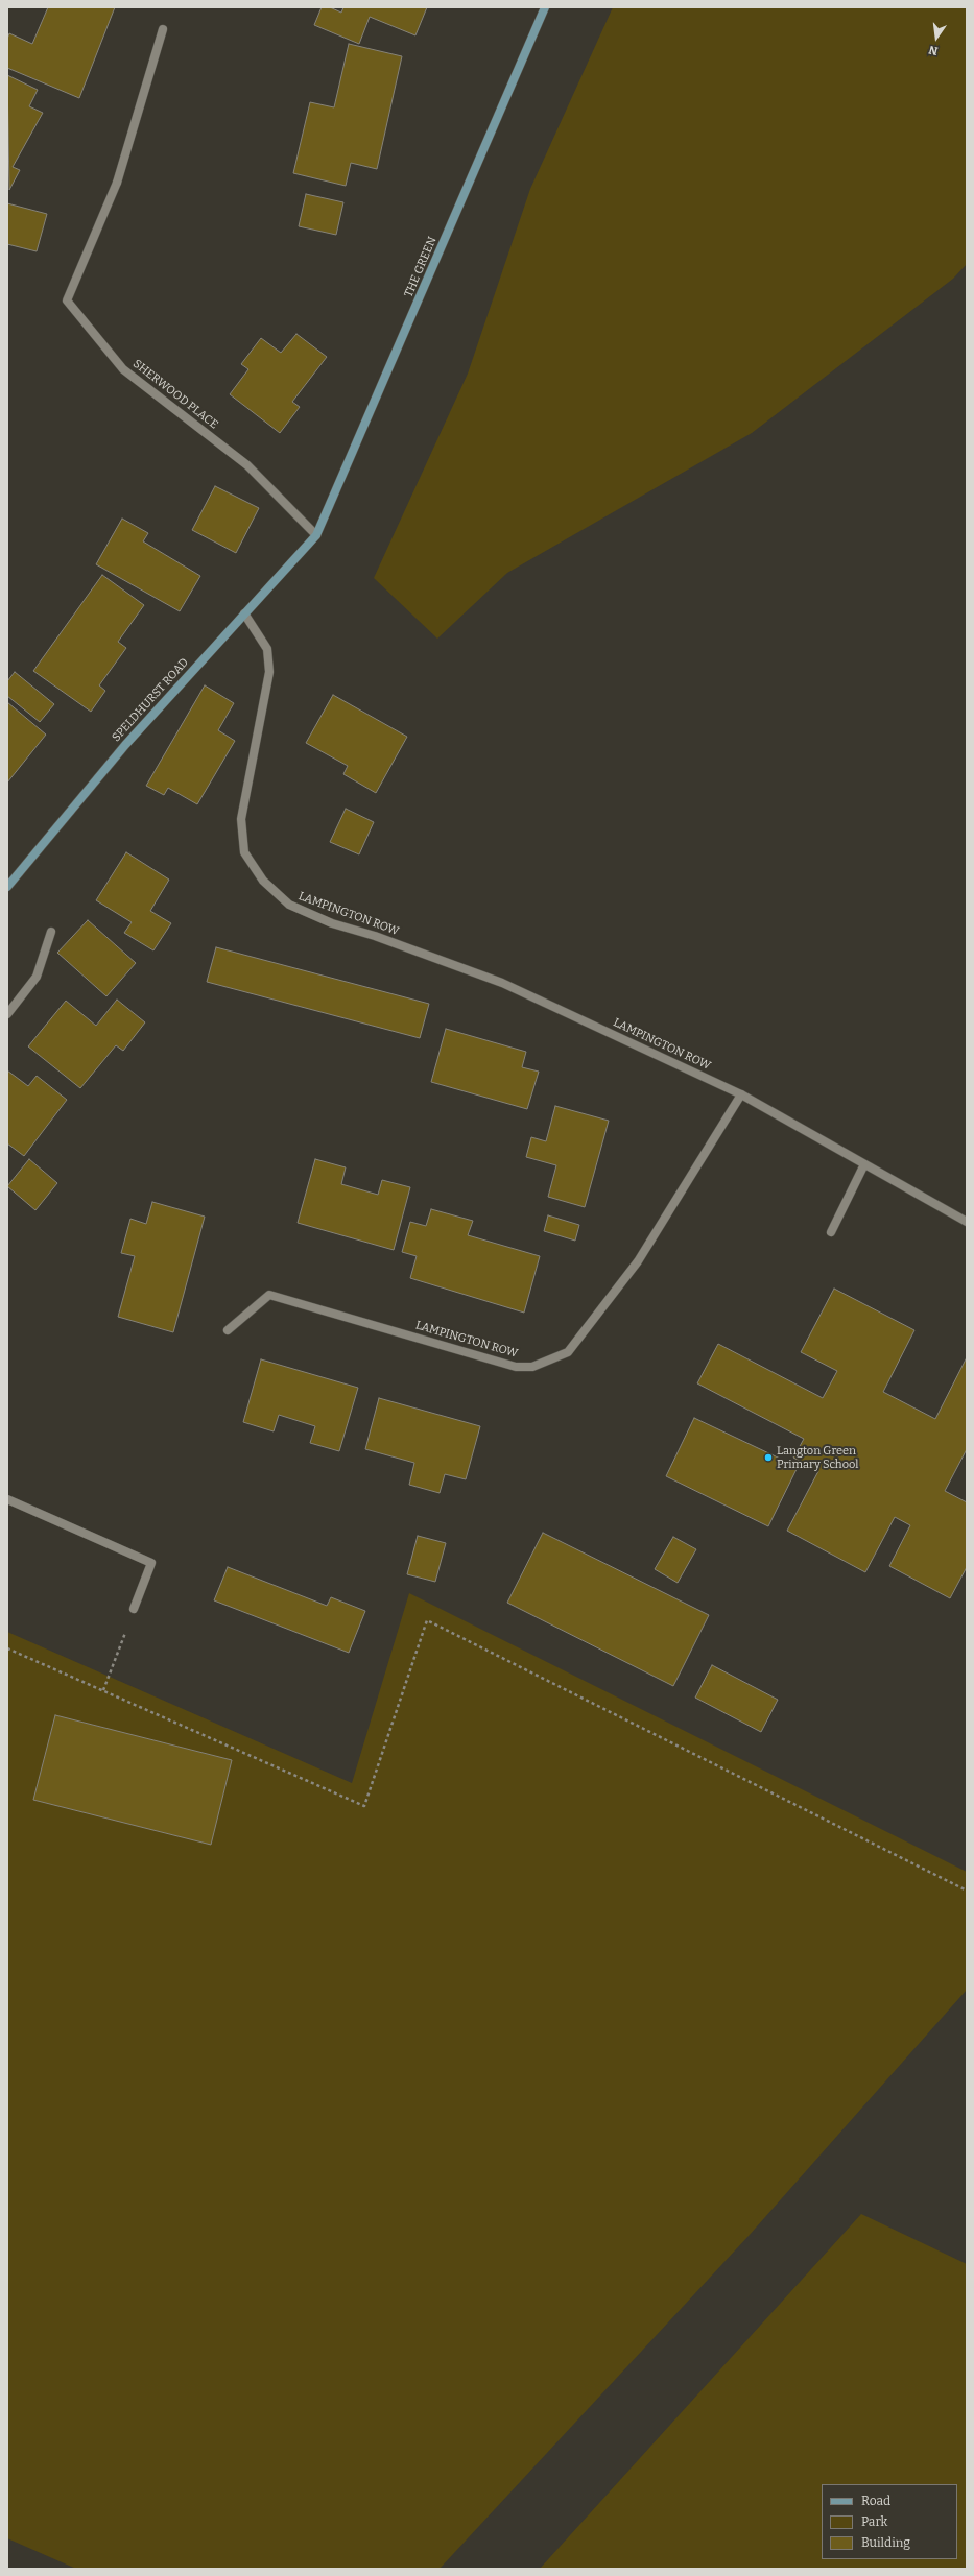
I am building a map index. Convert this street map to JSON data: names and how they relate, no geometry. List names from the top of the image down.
{
  "streets": {
    "street": [
      "THE GREEN",
      "SHERWOOD PLACE",
      "SPELDHURST ROAD",
      "LAMPINGTON ROW"
    ]
  },
  "crossings": [
    ["THE GREEN", "SHERWOOD PLACE"],
    ["THE GREEN", "SPELDHURST ROAD"],
    ["SHERWOOD PLACE", "SPELDHURST ROAD"],
    ["SPELDHURST ROAD", "LAMPINGTON ROW"]
  ],
  "places": ["Langton Green Primary School"],
  "legend": ["Road", "Park", "Building"],
  "north": "bottom"
}
